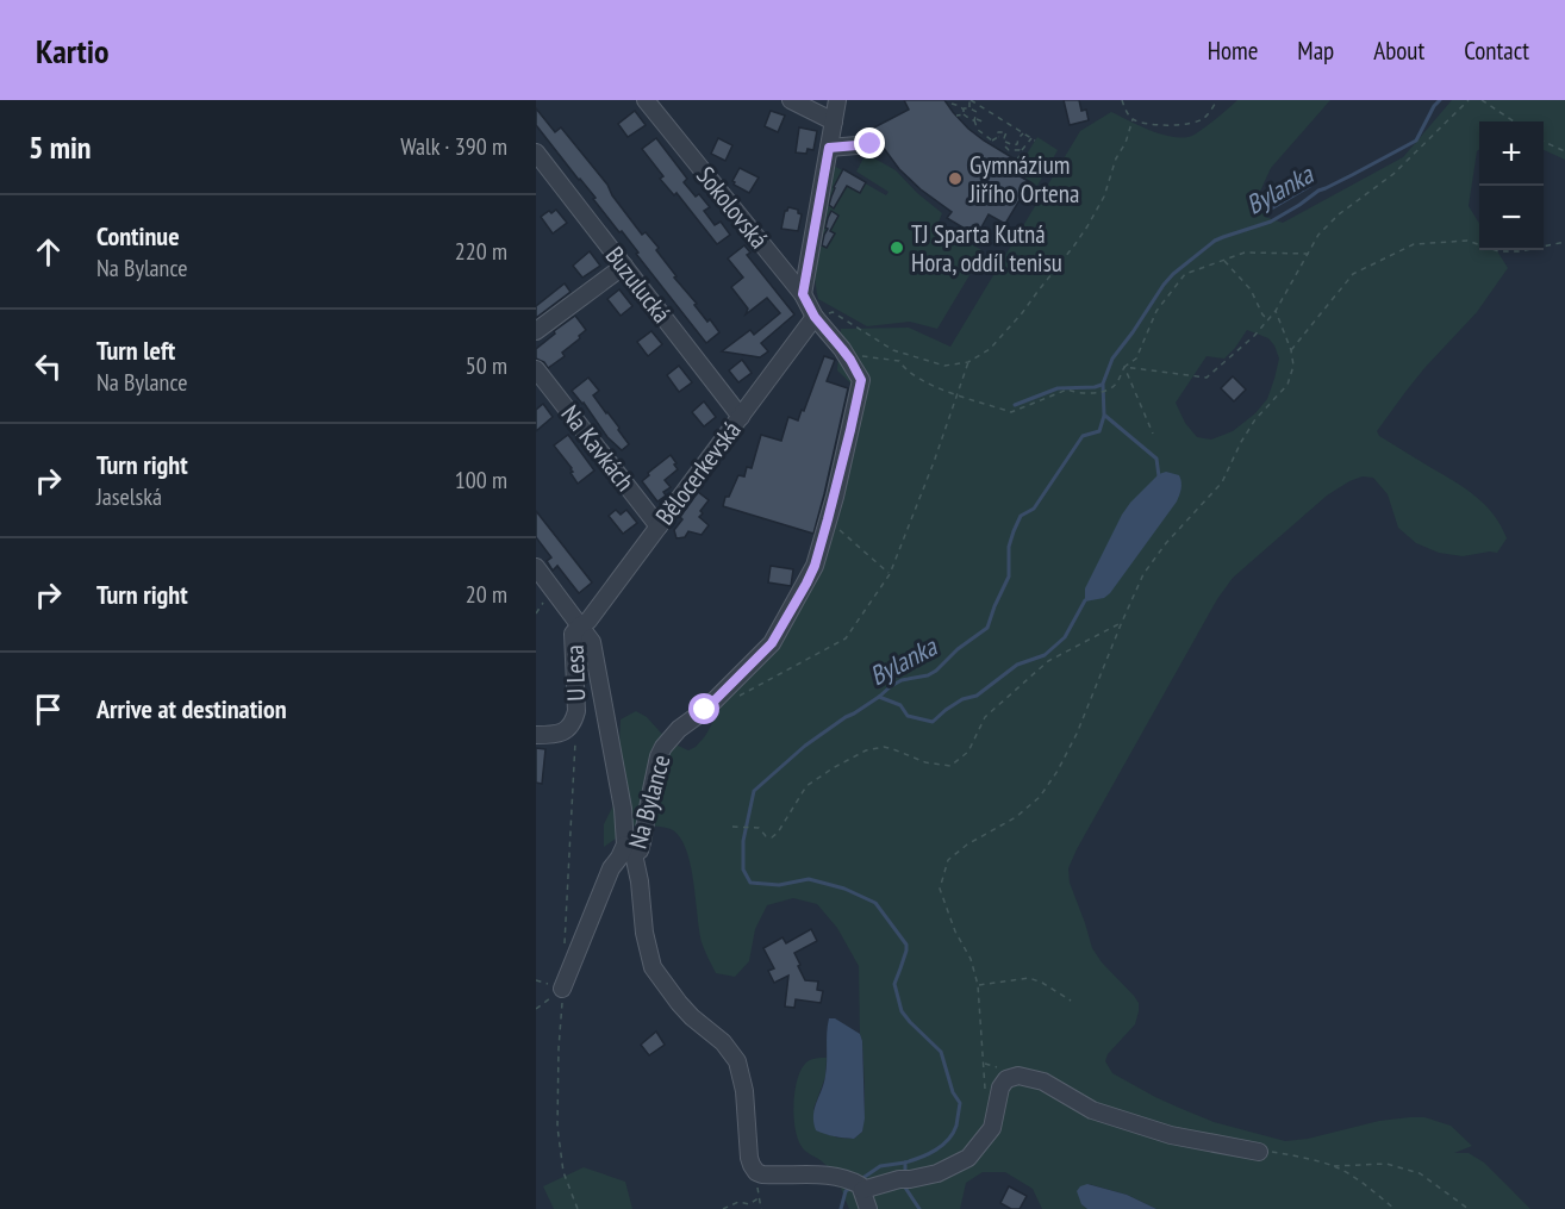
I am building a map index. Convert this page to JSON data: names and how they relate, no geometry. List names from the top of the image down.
{
  "streets": {
    "street": [
      "Sokolovská",
      "Buzulucká",
      "Na Kavkách",
      "Bělocerkevská",
      "U Lesa",
      "Na Bylance"
    ]
  },
  "crossings": [
    ["Sokolovská", "Bělocerkevská"],
    ["Sokolovská", "Na Bylance"],
    ["Buzulucká", "Bělocerkevská"],
    ["Na Kavkách", "Bělocerkevská"],
    ["Bělocerkevská", "U Lesa"],
    ["Bělocerkevská", "Na Bylance"]
  ],
  "water": ["Bylanka"],
  "places": ["Gymnázium Jiřího Ortena", "TJ Sparta Kutná Hora, oddíl tenisu"],
  "page": {
    "header": "Kartio",
    "nav": [
      "Home",
      "Map",
      "About",
      "Contact"
    ],
    "heading": ["5 min", "Walk · 390 m"],
    "map_buttons": ["+", "−"],
    "list": [
      ["Continue", "Na Bylance", "220 m"],
      ["Turn left", "Na Bylance", "50 m"],
      ["Turn right", "Jaselská", "100 m"],
      ["Turn right", "20 m"],
      "Arrive at destination"
    ]
  }
}
